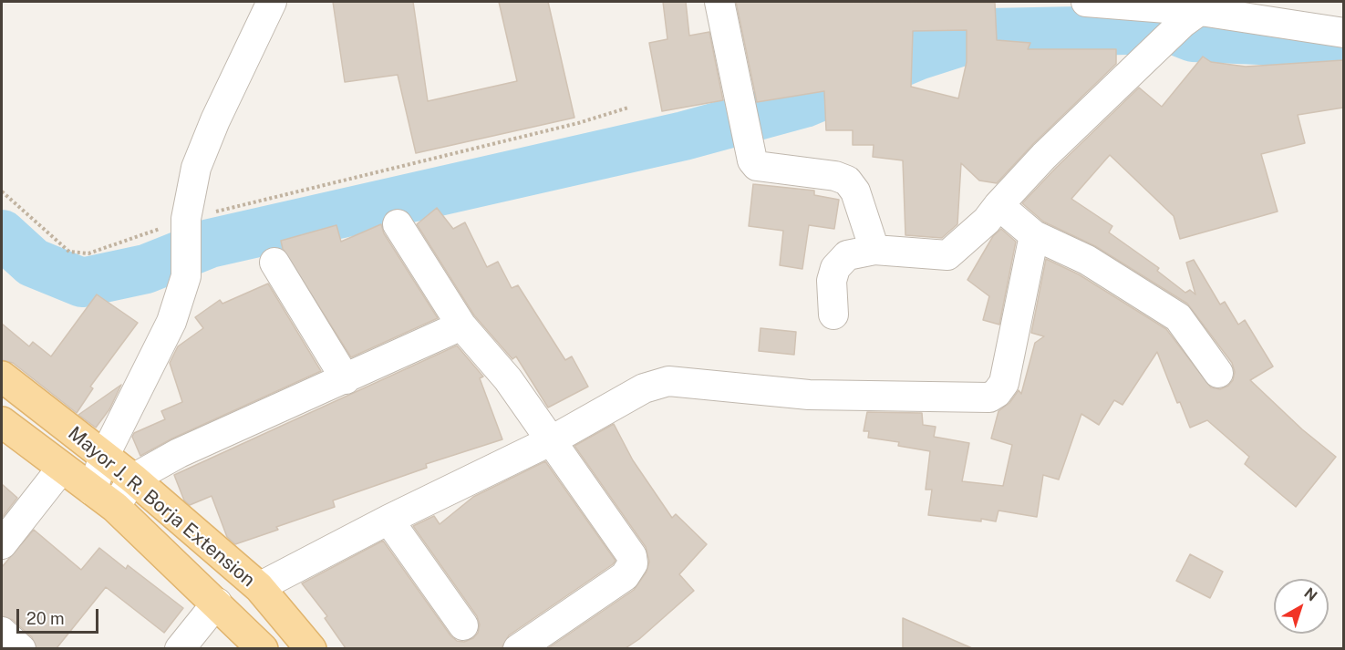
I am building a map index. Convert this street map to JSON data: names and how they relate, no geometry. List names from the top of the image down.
{
  "streets": {
    "main road": ["Mayor J. R. Borja Extension"]
  },
  "scale_bar": "20 m",
  "north": "top right"
}
